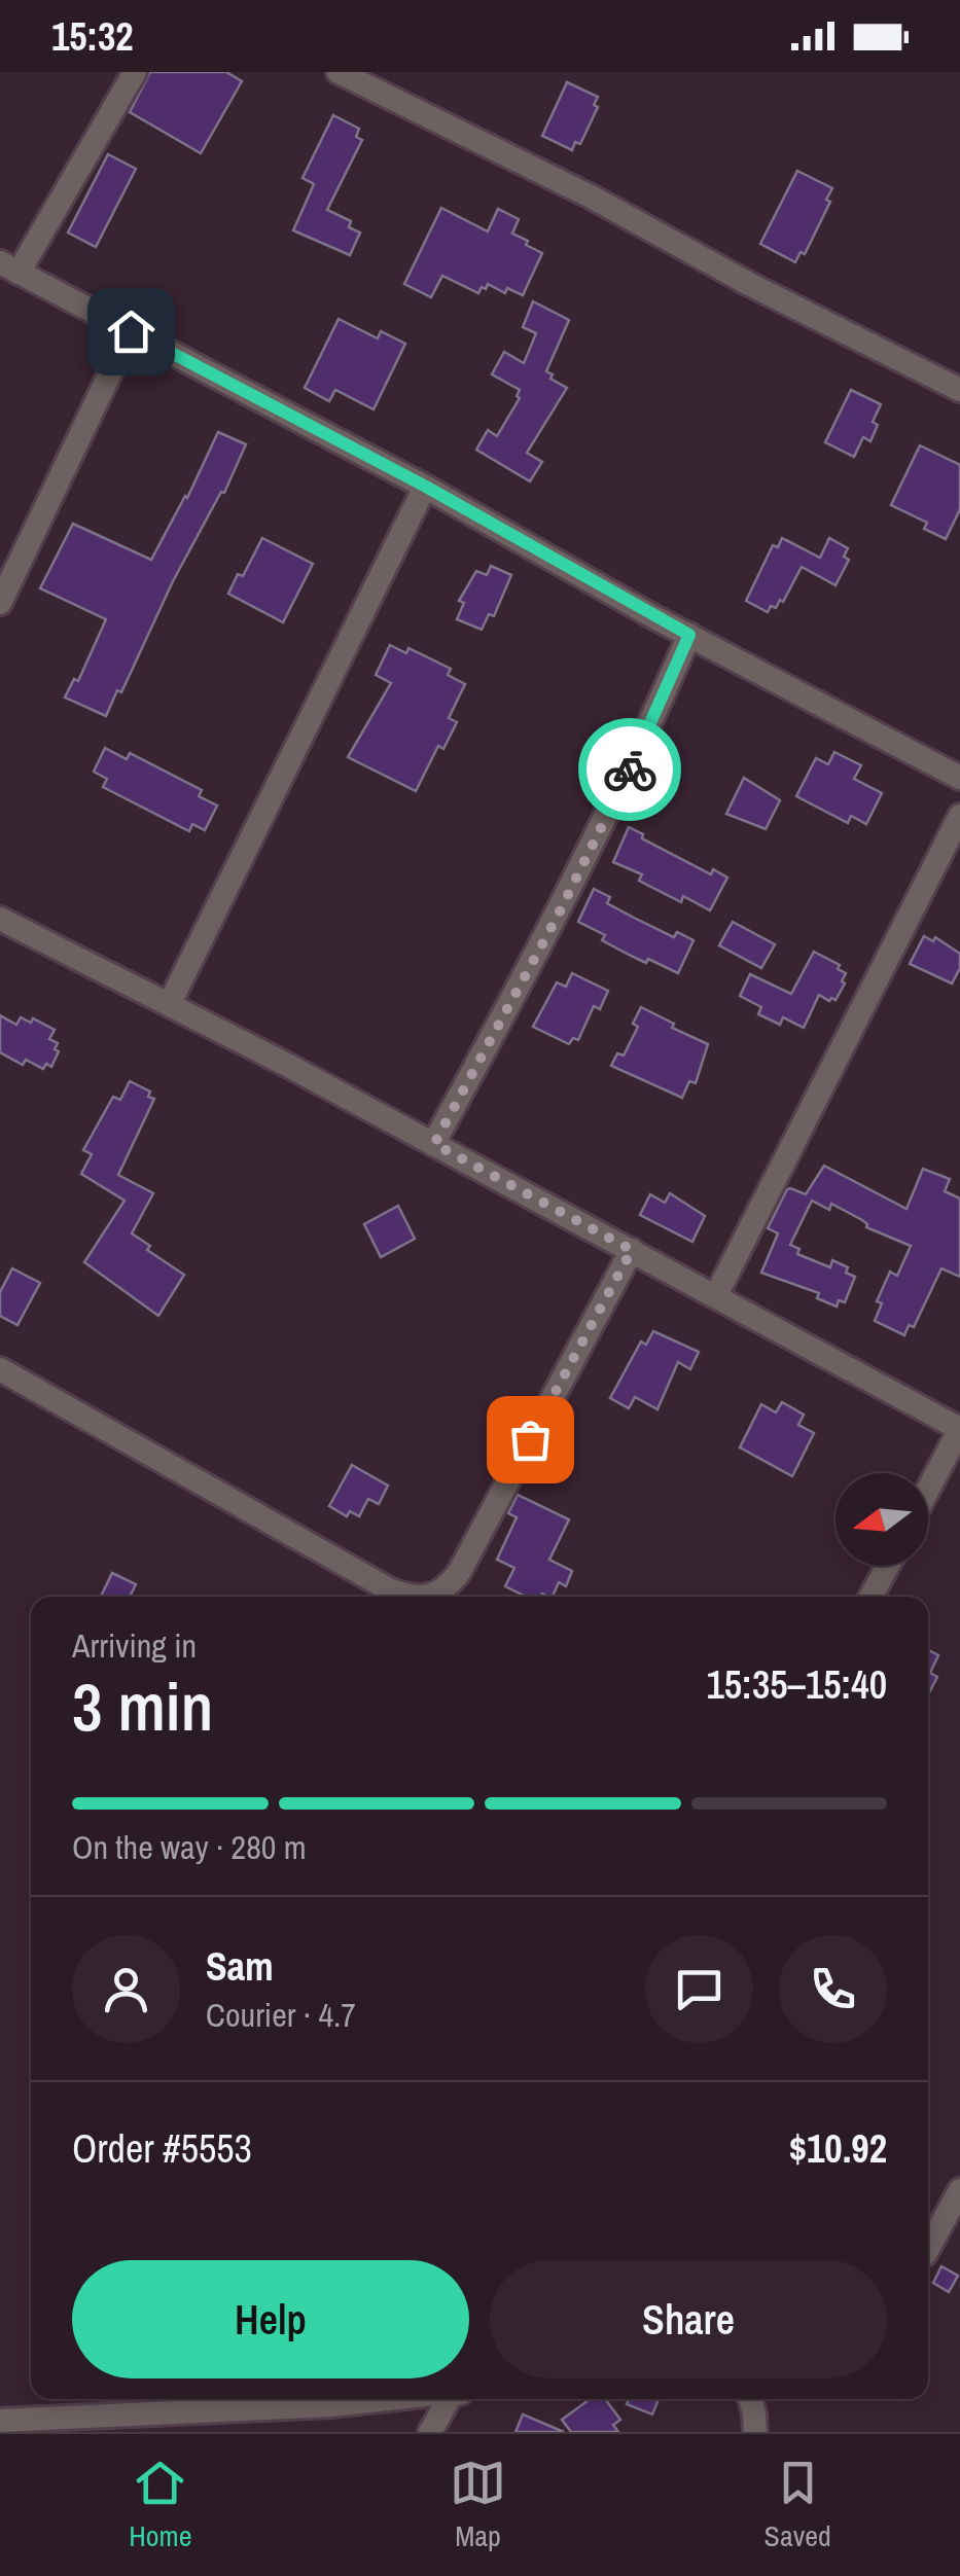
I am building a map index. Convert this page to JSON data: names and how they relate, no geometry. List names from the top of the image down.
{
  "north": "left",
  "page": {
    "status": "15:32",
    "heading": ["3 min", "Arriving in", "15:35–15:40"],
    "panel": [
      "Sam",
      "Courier · 4.7",
      "Order #5553",
      "$10.92"
    ],
    "bar": "On the way · 280 m",
    "buttons": ["Help", "Share"],
    "tabs": ["Home", "Map", "Saved"]
  }
}
